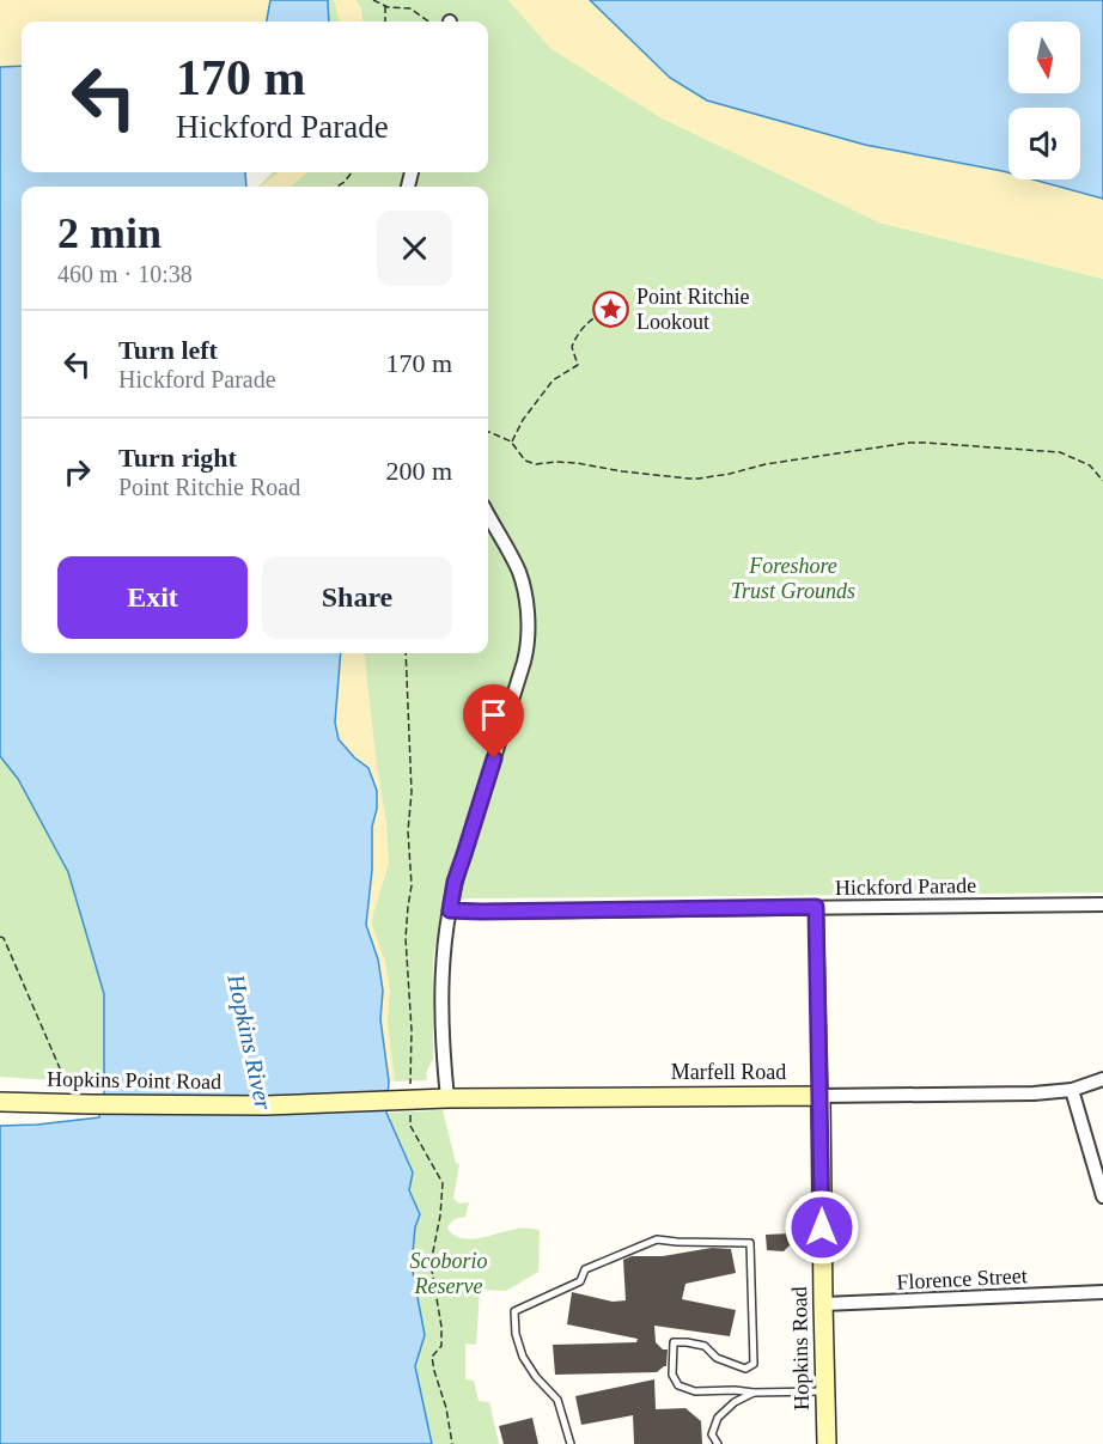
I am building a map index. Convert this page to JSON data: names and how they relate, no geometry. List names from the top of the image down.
{
  "streets": {
    "street": [
      "Hickford Parade",
      "Marfell Road",
      "Hopkins Point Road",
      "Florence Street",
      "Hopkins Road"
    ]
  },
  "crossings": [
    ["Hickford Parade", "Hopkins Road"],
    ["Marfell Road", "Hopkins Point Road"],
    ["Marfell Road", "Hopkins Road"],
    ["Florence Street", "Hopkins Road"]
  ],
  "water": ["Hopkins River"],
  "parks": ["Foreshore Trust Grounds", "Scoborio Reserve"],
  "places": {
    "place": ["Point Ritchie Lookout"]
  },
  "north": "bottom",
  "page": {
    "turn": ["170 m", "Hickford Parade"],
    "heading": ["2 min", "460 m · 10:38"],
    "list": [
      {
        "name": "Turn left",
        "note": "Hickford Parade",
        "value": "170 m"
      },
      {
        "name": "Turn right",
        "note": "Point Ritchie Road",
        "value": "200 m"
      }
    ],
    "buttons": ["Exit", "Share"]
  }
}
